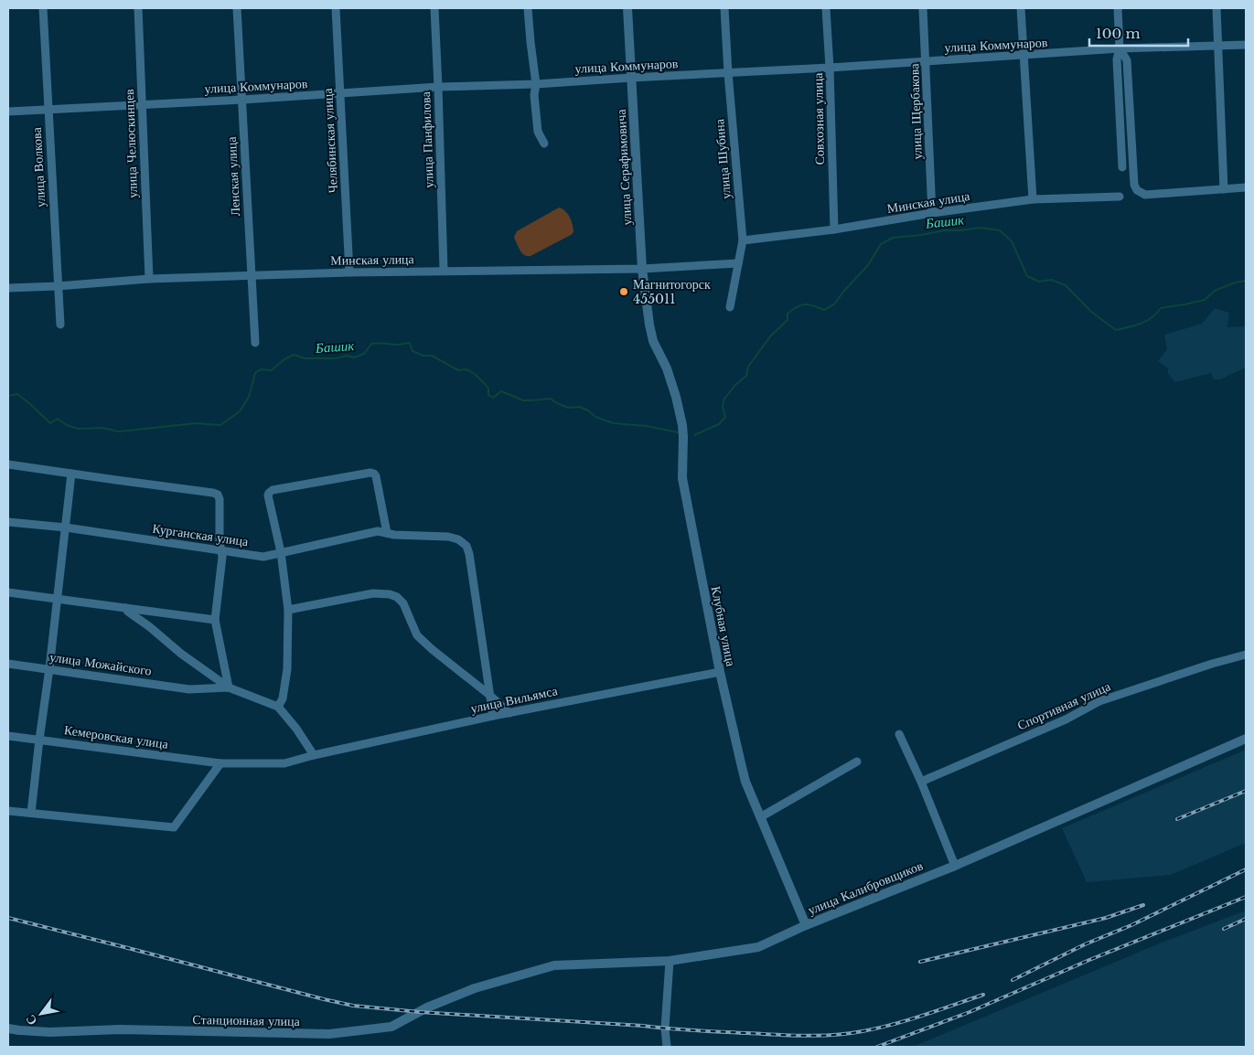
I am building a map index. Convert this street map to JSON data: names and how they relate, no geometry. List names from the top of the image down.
{
  "streets": {
    "street": [
      "улица Коммунаров",
      "улица Щербакова",
      "Совхозная улица",
      "улица Панфилова",
      "Челябинская улица",
      "улица Челюскинцев",
      "улица Шубина",
      "улица Волкова",
      "улица Серафимовича",
      "Ленская улица",
      "Минская улица",
      "Курганская улица",
      "Клубная улица",
      "улица Можайского",
      "улица Вильямса",
      "Спортивная улица",
      "Кемеровская улица",
      "улица Калибровщиков",
      "Станционная улица"
    ]
  },
  "crossings": [
    ["улица Коммунаров", "улица Щербакова"],
    ["улица Коммунаров", "Совхозная улица"],
    ["улица Коммунаров", "улица Панфилова"],
    ["улица Коммунаров", "Челябинская улица"],
    ["улица Коммунаров", "улица Челюскинцев"],
    ["улица Коммунаров", "улица Шубина"],
    ["улица Коммунаров", "улица Волкова"],
    ["улица Коммунаров", "улица Серафимовича"],
    ["улица Коммунаров", "Ленская улица"],
    ["улица Щербакова", "Минская улица"],
    ["Совхозная улица", "Минская улица"],
    ["улица Панфилова", "Минская улица"],
    ["Челябинская улица", "Минская улица"],
    ["улица Челюскинцев", "Минская улица"],
    ["улица Шубина", "Минская улица"],
    ["улица Волкова", "Минская улица"],
    ["улица Серафимовича", "Минская улица"],
    ["улица Серафимовича", "Клубная улица"],
    ["Ленская улица", "Минская улица"],
    ["Клубная улица", "улица Вильямса"],
    ["Клубная улица", "улица Калибровщиков"],
    ["улица Вильямса", "Кемеровская улица"],
    ["улица Калибровщиков", "Станционная улица"]
  ],
  "water": ["Башик"],
  "places": ["Магнитогорск 455011"],
  "scale_bar": "100 m",
  "north": "bottom left"
}
